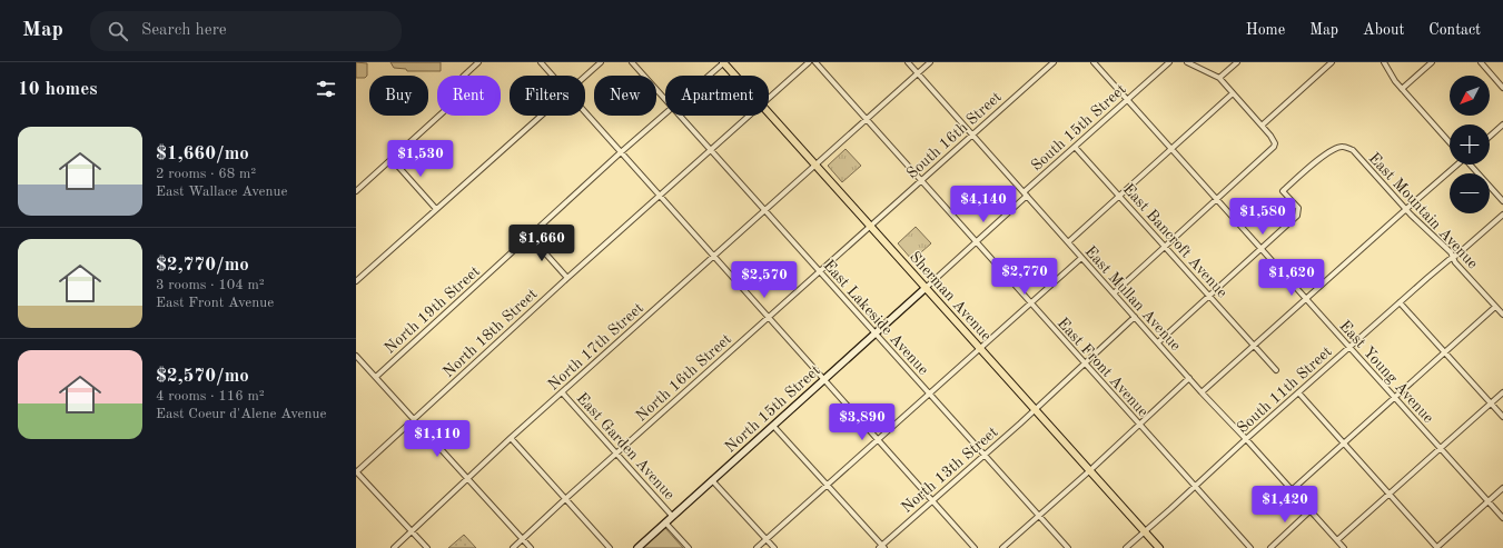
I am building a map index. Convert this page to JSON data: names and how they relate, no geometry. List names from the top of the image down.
{
  "streets": {
    "main road": ["Sherman Avenue", "North 15th Street"],
    "street": [
      "South 15th Street",
      "South 16th Street",
      "East Mountain Avenue",
      "East Bancroft Avenue",
      "East Mullan Avenue",
      "North 19th Street",
      "East Lakeside Avenue",
      "North 18th Street",
      "North 17th Street",
      "East Front Avenue",
      "East Young Avenue",
      "North 16th Street",
      "South 11th Street",
      "East Garden Avenue",
      "North 13th Street"
    ]
  },
  "crossings": [
    ["South 15th Street", "East Bancroft Avenue"],
    ["South 15th Street", "Sherman Avenue"],
    ["South 15th Street", "East Mullan Avenue"],
    ["South 15th Street", "East Front Avenue"],
    ["South 15th Street", "East Young Avenue"],
    ["South 15th Street", "North 15th Street"],
    ["South 16th Street", "Sherman Avenue"],
    ["South 16th Street", "East Mullan Avenue"],
    ["South 16th Street", "East Front Avenue"],
    ["South 16th Street", "North 16th Street"],
    ["East Mountain Avenue", "East Young Avenue"],
    ["East Mountain Avenue", "South 11th Street"],
    ["Sherman Avenue", "North 19th Street"],
    ["Sherman Avenue", "North 17th Street"],
    ["Sherman Avenue", "North 16th Street"],
    ["Sherman Avenue", "South 11th Street"],
    ["Sherman Avenue", "North 15th Street"],
    ["Sherman Avenue", "North 13th Street"],
    ["East Mullan Avenue", "North 17th Street"],
    ["East Mullan Avenue", "South 11th Street"],
    ["East Mullan Avenue", "North 13th Street"],
    ["East Lakeside Avenue", "North 18th Street"],
    ["East Lakeside Avenue", "North 17th Street"],
    ["East Lakeside Avenue", "North 16th Street"],
    ["East Lakeside Avenue", "North 15th Street"],
    ["East Lakeside Avenue", "North 13th Street"],
    ["North 17th Street", "East Front Avenue"],
    ["North 17th Street", "East Garden Avenue"],
    ["East Front Avenue", "South 11th Street"],
    ["East Front Avenue", "North 13th Street"],
    ["East Young Avenue", "South 11th Street"],
    ["North 16th Street", "East Garden Avenue"],
    ["North 15th Street", "East Garden Avenue"]
  ],
  "north": "bottom left",
  "page": {
    "header": "Map",
    "search": "Search here",
    "nav": [
      "Home",
      "Map",
      "About",
      "Contact"
    ],
    "heading": "10 homes",
    "map_buttons": ["+", "−"],
    "chip": [
      "Buy",
      "Rent",
      "Filters",
      "New",
      "Apartment"
    ],
    "list": [
      {
        "name": "$1,660/mo",
        "note": "2 rooms · 68 m² · East Wallace Avenue"
      },
      {
        "name": "$2,770/mo",
        "note": "3 rooms · 104 m² · East Front Avenue"
      },
      {
        "name": "$2,570/mo",
        "note": "4 rooms · 116 m² · East Coeur d'Alene Avenue"
      }
    ],
    "price": [
      "$1,530",
      "$4,140",
      "$1,580",
      "$1,660",
      "$2,770",
      "$1,620",
      "$2,570",
      "$3,890",
      "$1,110",
      "$1,420"
    ]
  }
}
